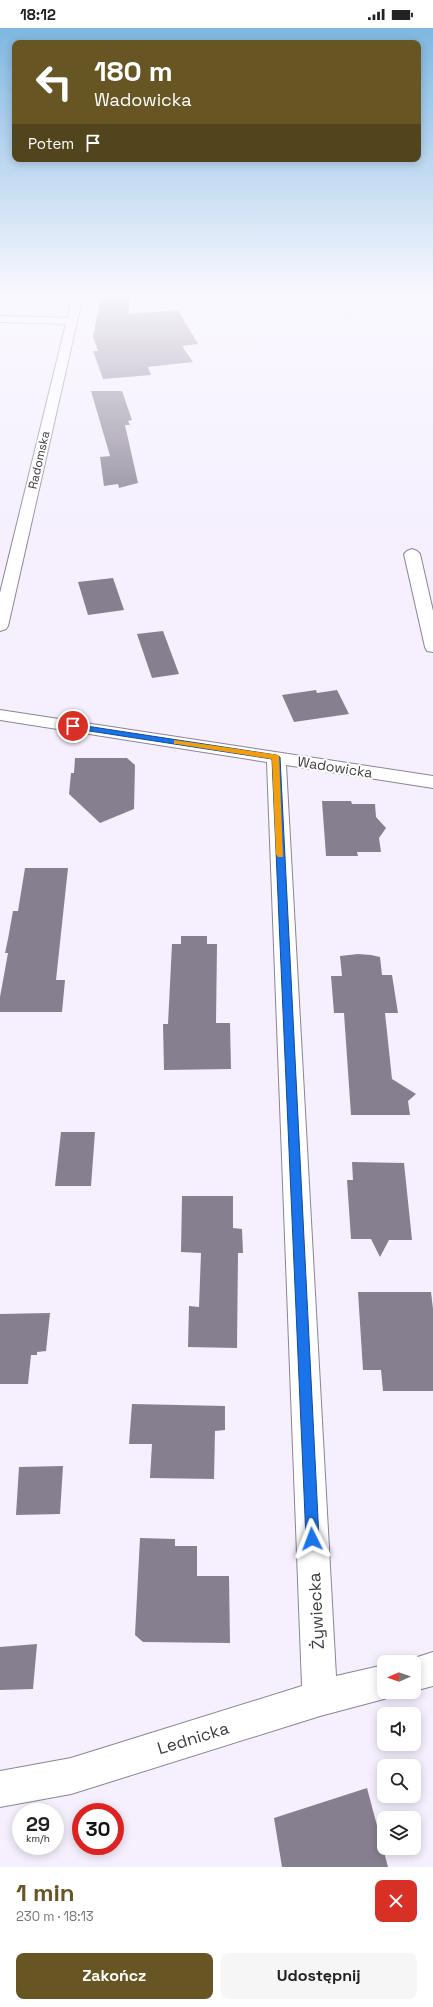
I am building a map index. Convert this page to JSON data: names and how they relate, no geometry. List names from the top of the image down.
{
  "streets": {
    "street": [
      "Radomska",
      "Wadowicka",
      "Żywiecka",
      "Lednicka"
    ]
  },
  "crossings": [
    ["Wadowicka", "Żywiecka"],
    ["Żywiecka", "Lednicka"]
  ],
  "north": "left",
  "page": {
    "status": "18:12",
    "turn": ["180 m", "Wadowicka"],
    "then": "Potem",
    "speed": "29 km/h",
    "limit": "30",
    "heading": ["1 min", "230 m · 18:13"],
    "buttons": ["Zakończ", "Udostępnij"]
  }
}
